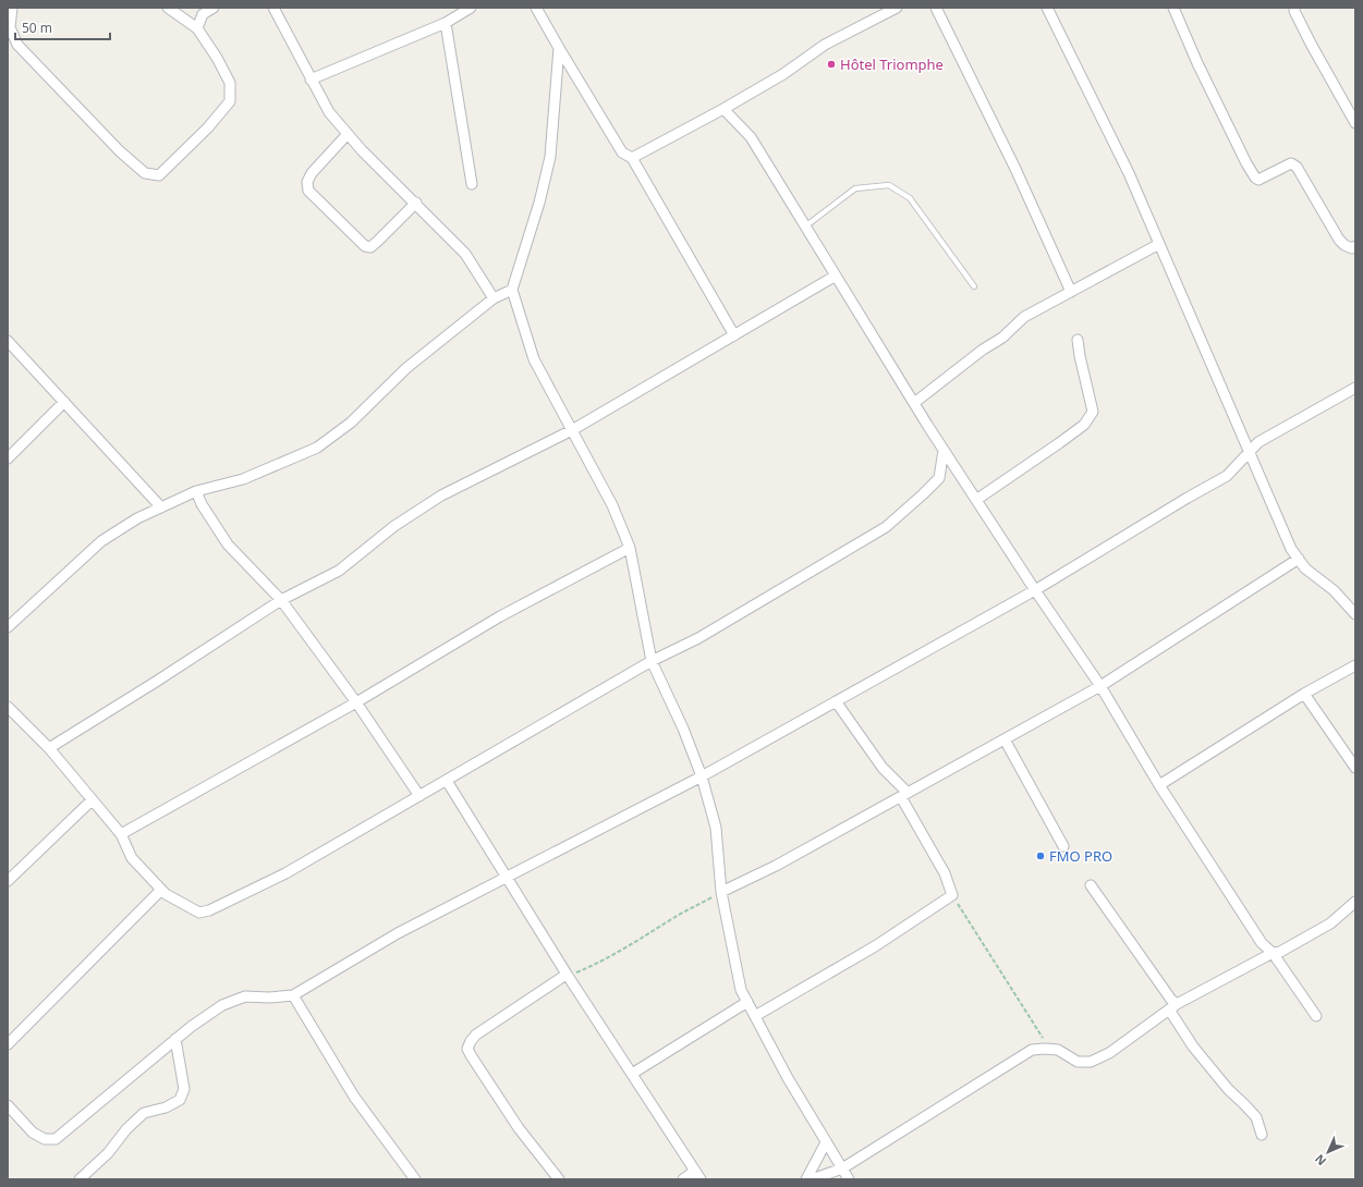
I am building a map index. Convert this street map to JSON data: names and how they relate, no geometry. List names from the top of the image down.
{
  "places": ["Hôtel Triomphe", "FMO PRO"],
  "scale_bar": "50 m",
  "north": "bottom left"
}
